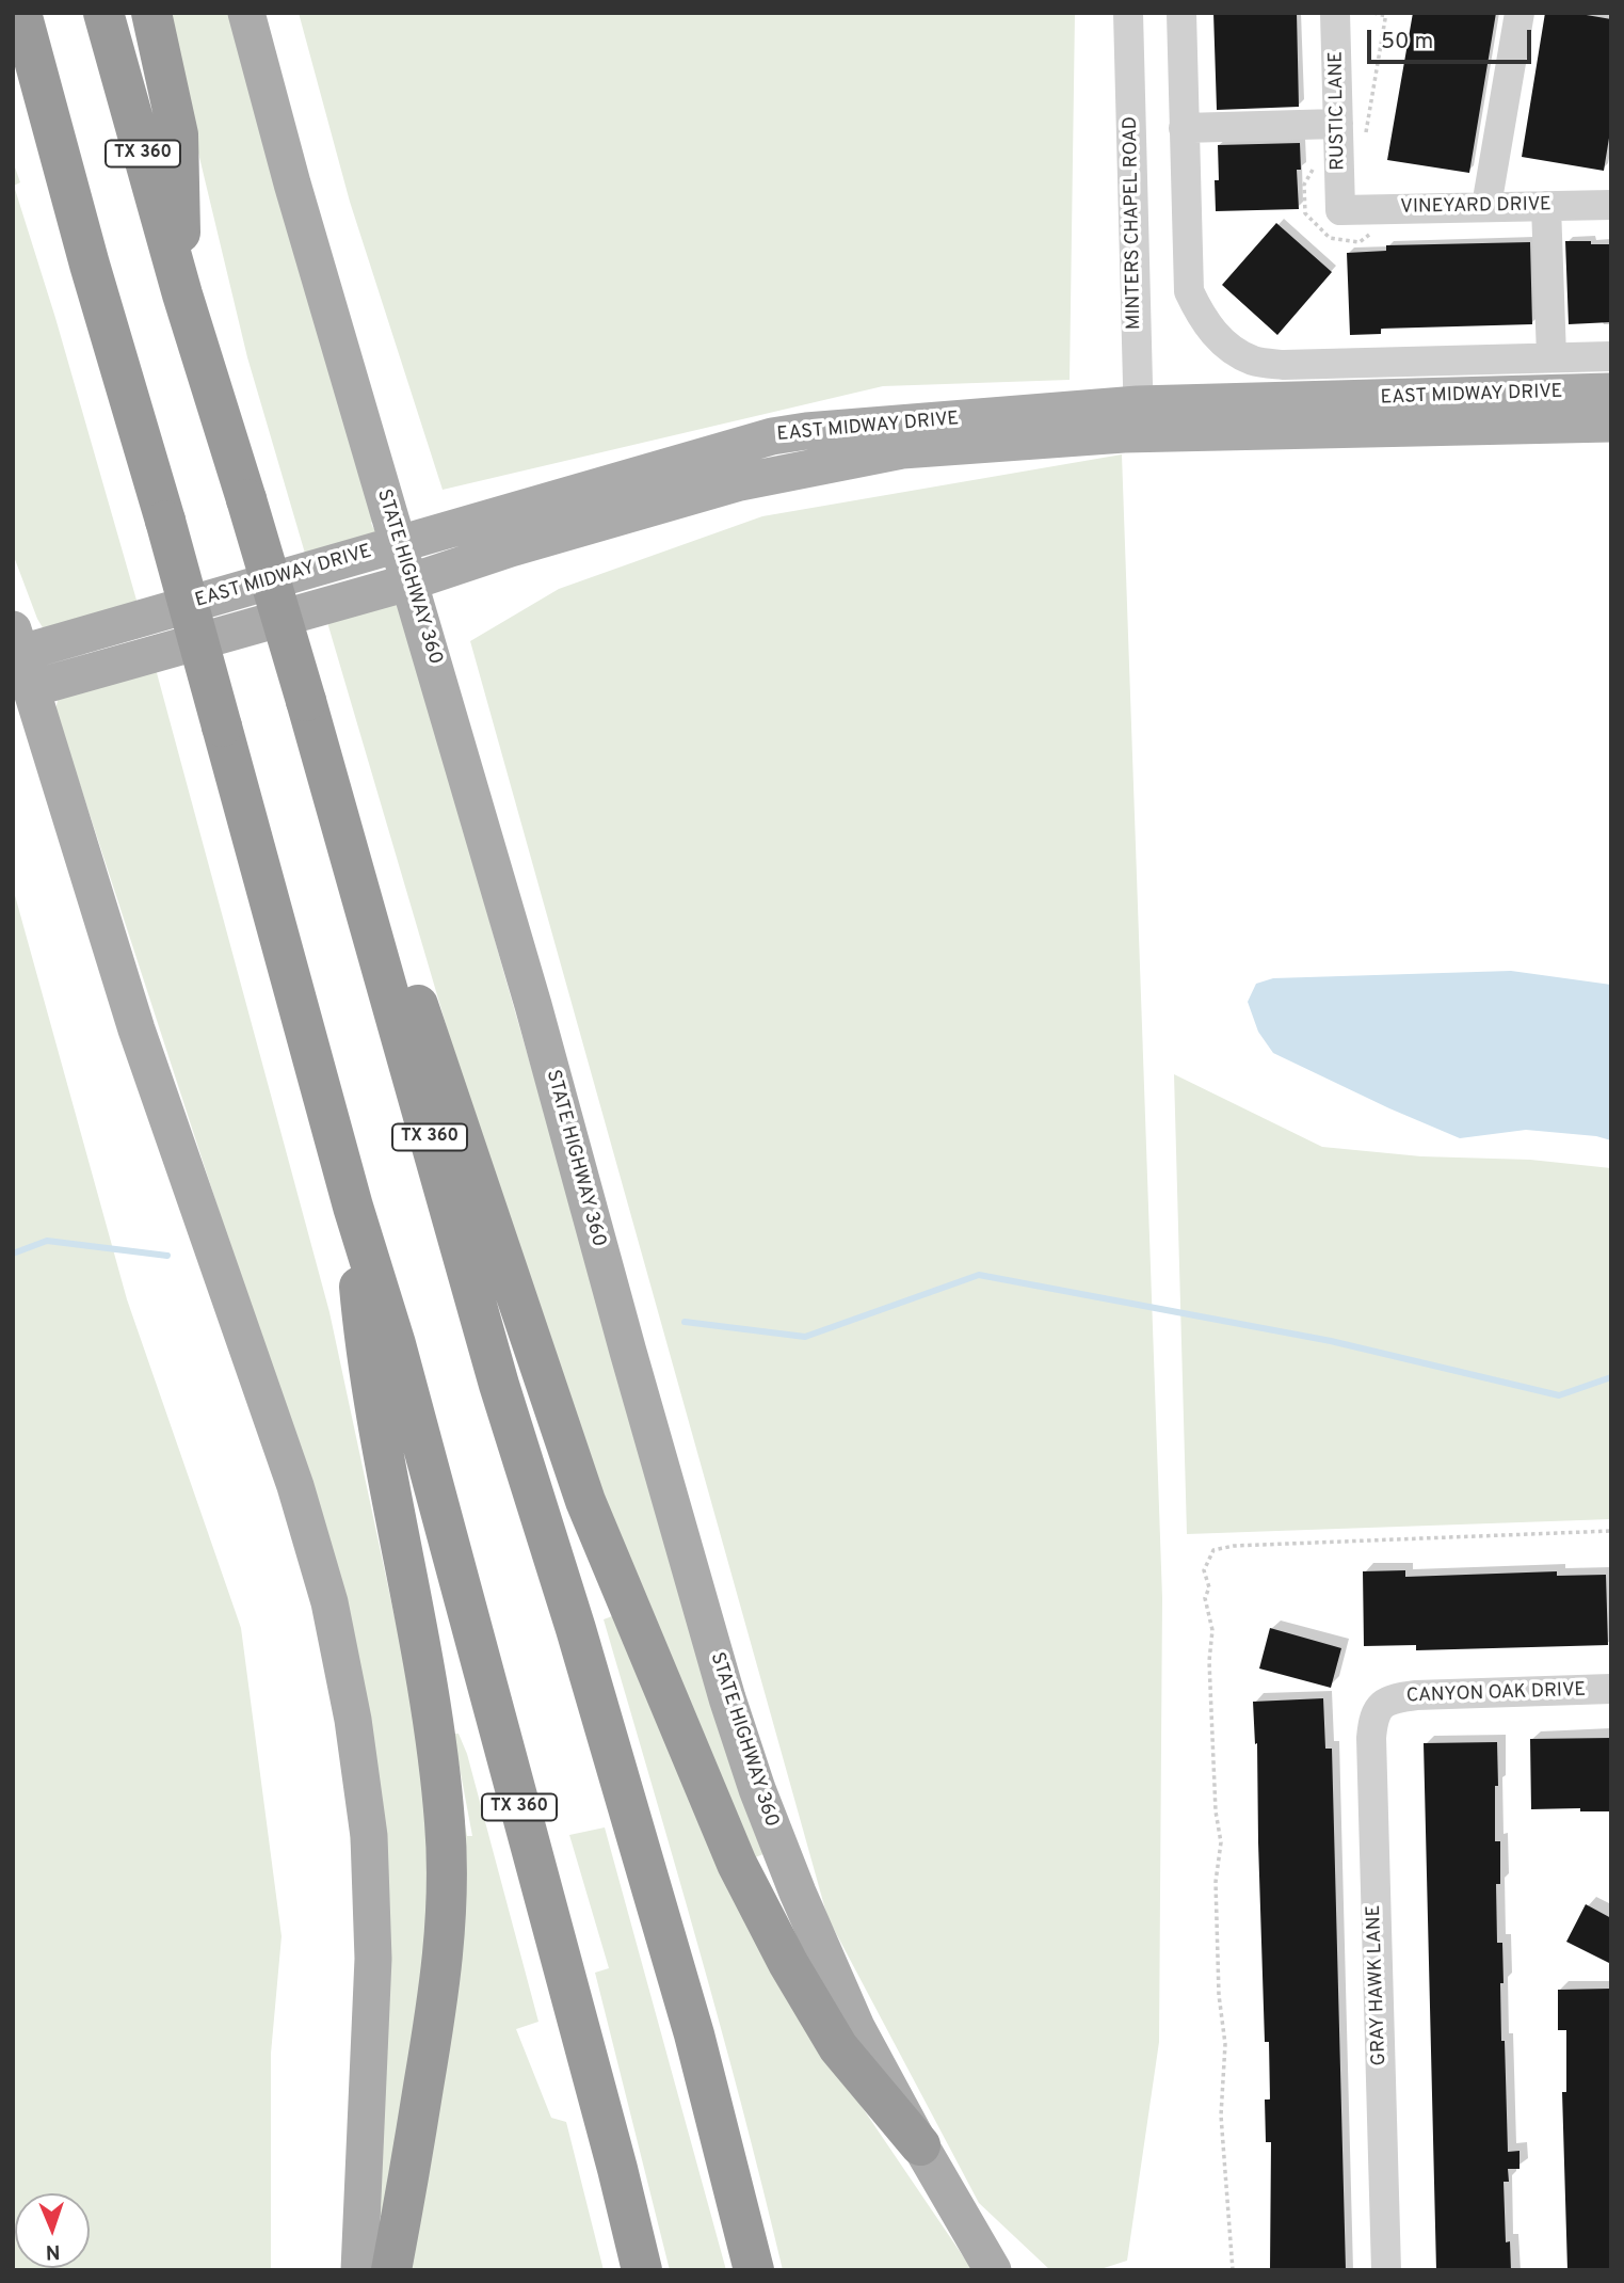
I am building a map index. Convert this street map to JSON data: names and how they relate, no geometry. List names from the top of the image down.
{
  "streets": {
    "highway": ["TX 360"],
    "main road": ["EAST MIDWAY DRIVE", "STATE HIGHWAY 360"],
    "street": [
      "RUSTIC LANE",
      "VINEYARD DRIVE",
      "MINTERS CHAPEL ROAD",
      "CANYON OAK DRIVE",
      "GRAY HAWK LANE"
    ]
  },
  "crossings": [
    ["RUSTIC LANE", "VINEYARD DRIVE"],
    ["MINTERS CHAPEL ROAD", "EAST MIDWAY DRIVE"],
    ["EAST MIDWAY DRIVE", "STATE HIGHWAY 360"],
    ["CANYON OAK DRIVE", "GRAY HAWK LANE"]
  ],
  "scale_bar": "50 m",
  "north": "bottom"
}
